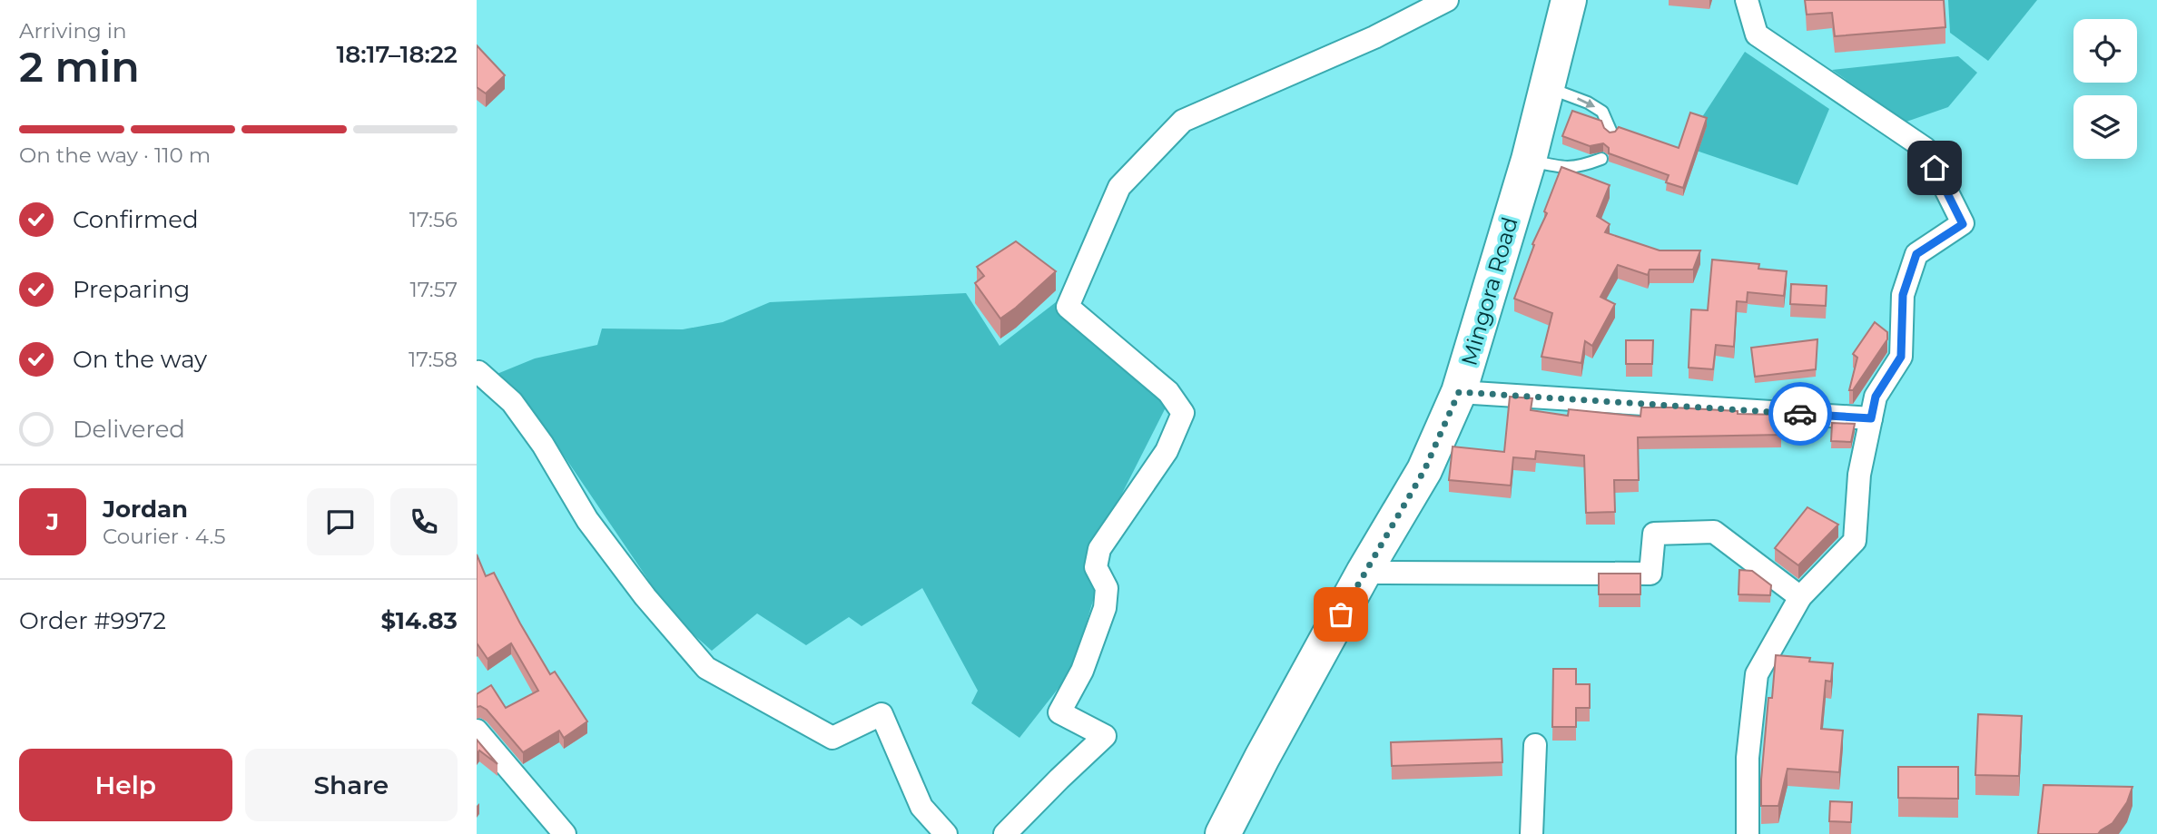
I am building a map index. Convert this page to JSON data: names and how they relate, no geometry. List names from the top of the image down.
{
  "streets": {
    "main road": ["Mingora Road"]
  },
  "page": {
    "heading": ["2 min", "Arriving in", "18:17–18:22"],
    "panel": [
      "Jordan",
      "Courier · 4.5",
      "Order #9972",
      "$14.83"
    ],
    "bar": "On the way · 110 m",
    "list": [
      ["Confirmed", "17:56"],
      ["Preparing", "17:57"],
      ["On the way", "17:58"],
      "Delivered"
    ],
    "round": "J",
    "buttons": ["Help", "Share"]
  }
}
